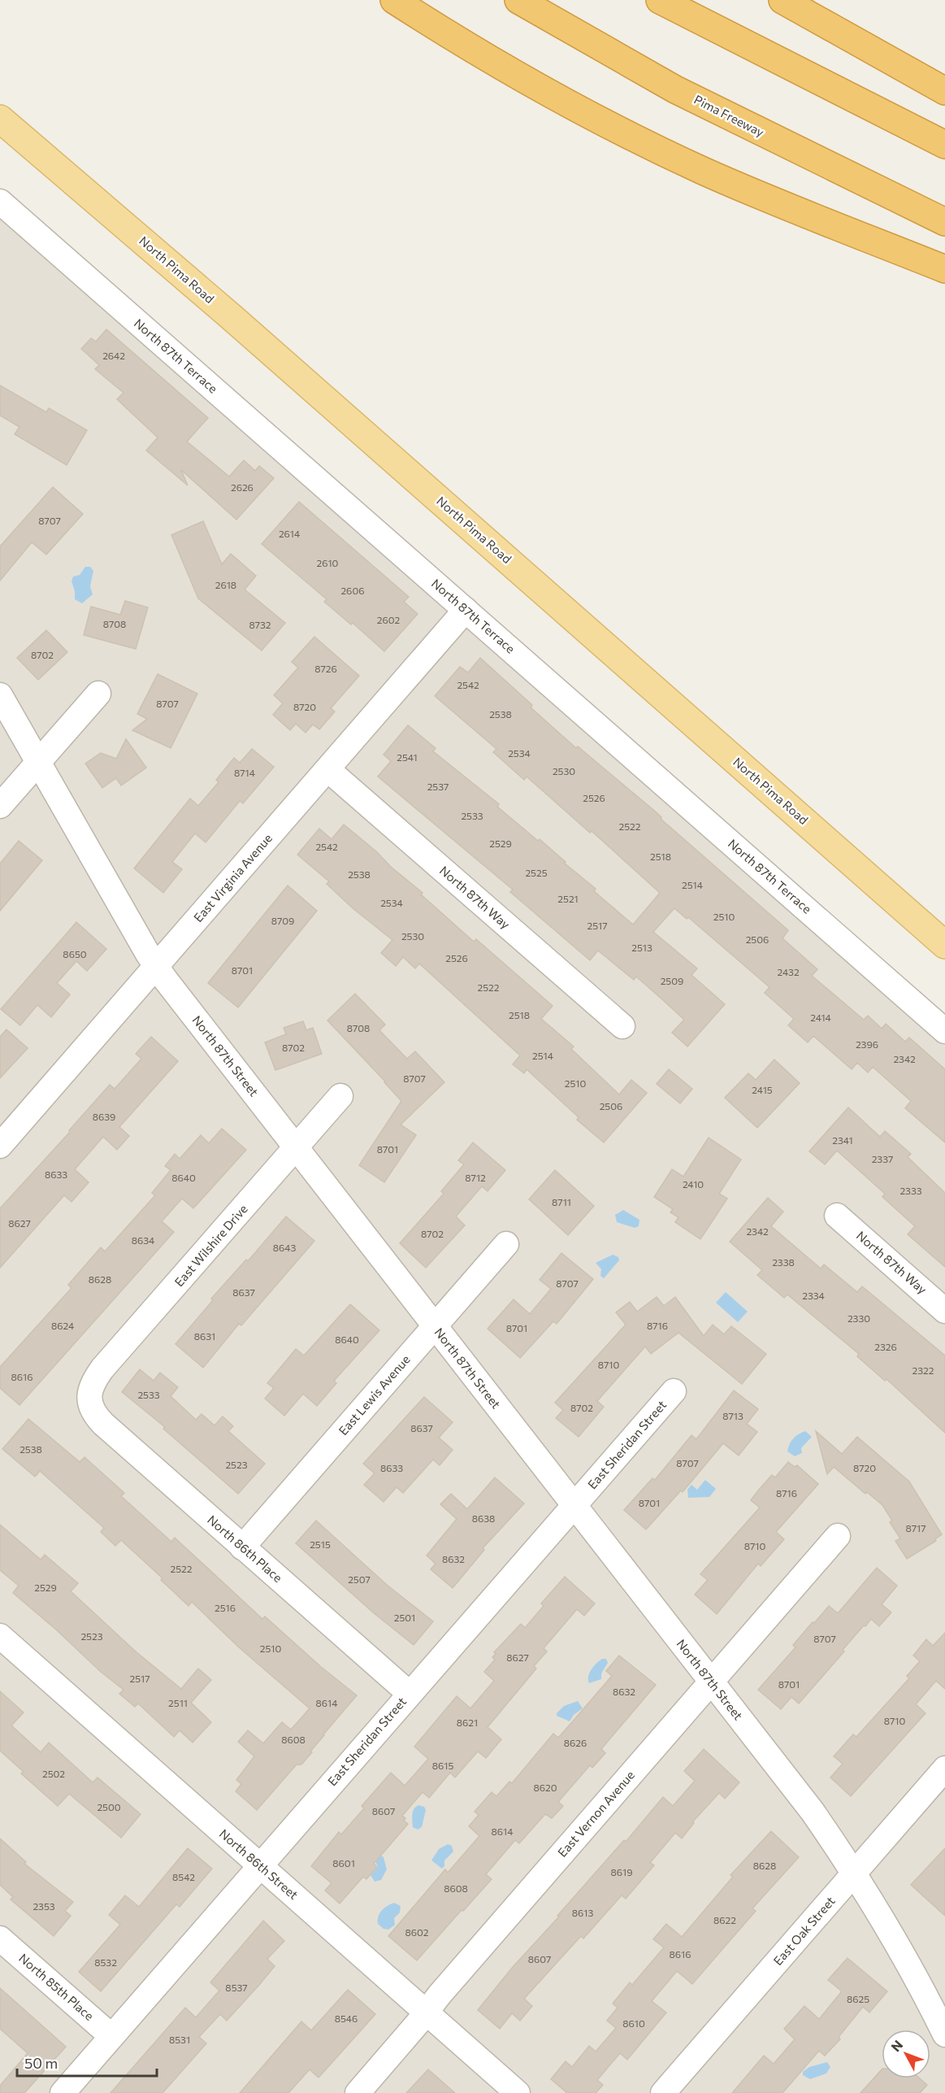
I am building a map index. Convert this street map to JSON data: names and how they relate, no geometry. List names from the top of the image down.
{
  "streets": {
    "highway": ["Pima Freeway"],
    "main road": ["North Pima Road"],
    "street": [
      "North 87th Terrace",
      "East Virginia Avenue",
      "North 87th Way",
      "North 87th Street",
      "East Wilshire Drive",
      "East Lewis Avenue",
      "East Sheridan Street",
      "North 86th Place",
      "East Vernon Avenue",
      "North 86th Street",
      "East Oak Street",
      "North 85th Place"
    ]
  },
  "crossings": [
    ["North 87th Terrace", "East Virginia Avenue"],
    ["East Virginia Avenue", "North 87th Way"],
    ["East Virginia Avenue", "North 87th Street"],
    ["North 87th Street", "East Wilshire Drive"],
    ["North 87th Street", "East Lewis Avenue"],
    ["North 87th Street", "East Sheridan Street"],
    ["North 87th Street", "East Vernon Avenue"],
    ["North 87th Street", "East Oak Street"],
    ["East Wilshire Drive", "North 86th Place"],
    ["East Lewis Avenue", "North 86th Place"],
    ["East Sheridan Street", "North 86th Place"],
    ["East Sheridan Street", "North 86th Street"],
    ["East Sheridan Street", "North 85th Place"],
    ["East Vernon Avenue", "North 86th Street"]
  ],
  "house_numbers": [
    "2642",
    "2626",
    "8707",
    "2614",
    "2610",
    "2618",
    "2606",
    "2602",
    "8708",
    "8732",
    "8702",
    "8726",
    "2542",
    "8707",
    "8720",
    "2538",
    "2534",
    "2541",
    "2530",
    "8714",
    "2537",
    "2526",
    "2533",
    "2522",
    "2529",
    "2542",
    "2518",
    "2525",
    "2538",
    "2514",
    "2521",
    "2534",
    "2510",
    "8709",
    "2517",
    "2530",
    "2506",
    "2513",
    "8650",
    "2526",
    "8701",
    "2432",
    "2509",
    "2522",
    "2518",
    "2414",
    "8708",
    "2396",
    "8702",
    "2514",
    "2342",
    "8707",
    "2510",
    "2415",
    "2506",
    "8639",
    "2341",
    "8701",
    "2337",
    "8633",
    "8640",
    "8712",
    "2410",
    "2333",
    "8711",
    "8627",
    "2342",
    "8702",
    "8634",
    "8643",
    "2338",
    "8628",
    "8707",
    "8637",
    "2334",
    "2330",
    "8624",
    "8716",
    "8701",
    "8631",
    "8640",
    "2326",
    "8710",
    "2322",
    "8616",
    "2533",
    "8702",
    "8713",
    "8637",
    "2538",
    "8707",
    "2523",
    "8633",
    "8720",
    "8716",
    "8701",
    "8638",
    "8717",
    "2515",
    "8710",
    "8632",
    "2522",
    "2507",
    "2529",
    "2516",
    "2501",
    "2523",
    "8707",
    "2510",
    "8627",
    "2517",
    "8701",
    "8632",
    "2511",
    "8614",
    "8710",
    "8621",
    "8608",
    "8626",
    "8615",
    "2502",
    "8620",
    "2500",
    "8607",
    "8614",
    "8601",
    "8628",
    "8619",
    "8542",
    "8608",
    "2353",
    "8613",
    "8622",
    "8602",
    "8616",
    "8607",
    "8532",
    "8537",
    "8625",
    "8546",
    "8610",
    "8531"
  ],
  "scale_bar": "50 m",
  "north": "top left"
}
